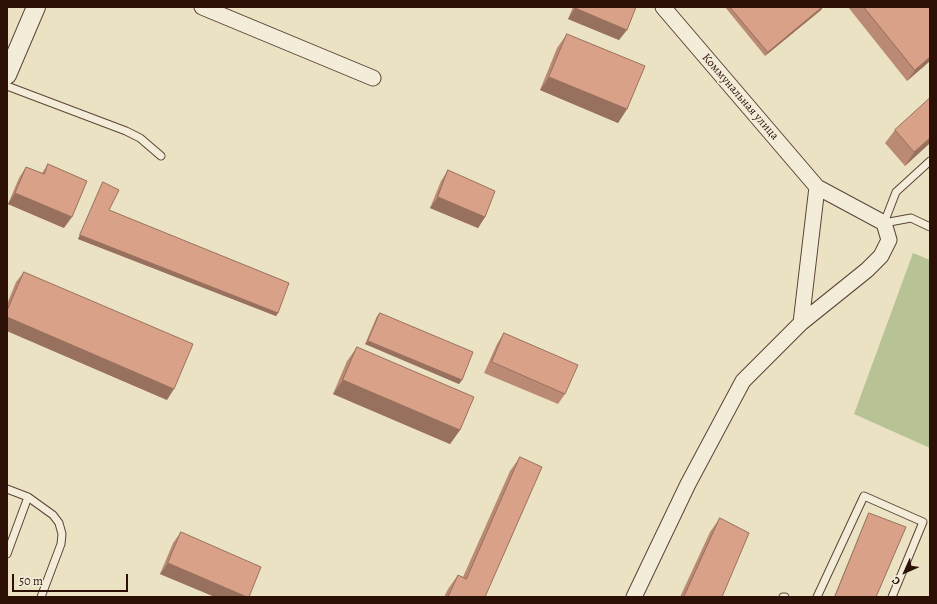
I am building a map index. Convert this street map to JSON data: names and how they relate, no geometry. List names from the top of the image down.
{
  "streets": {
    "street": ["Коммунальная улица"]
  },
  "scale_bar": "50 m",
  "north": "bottom left"
}
